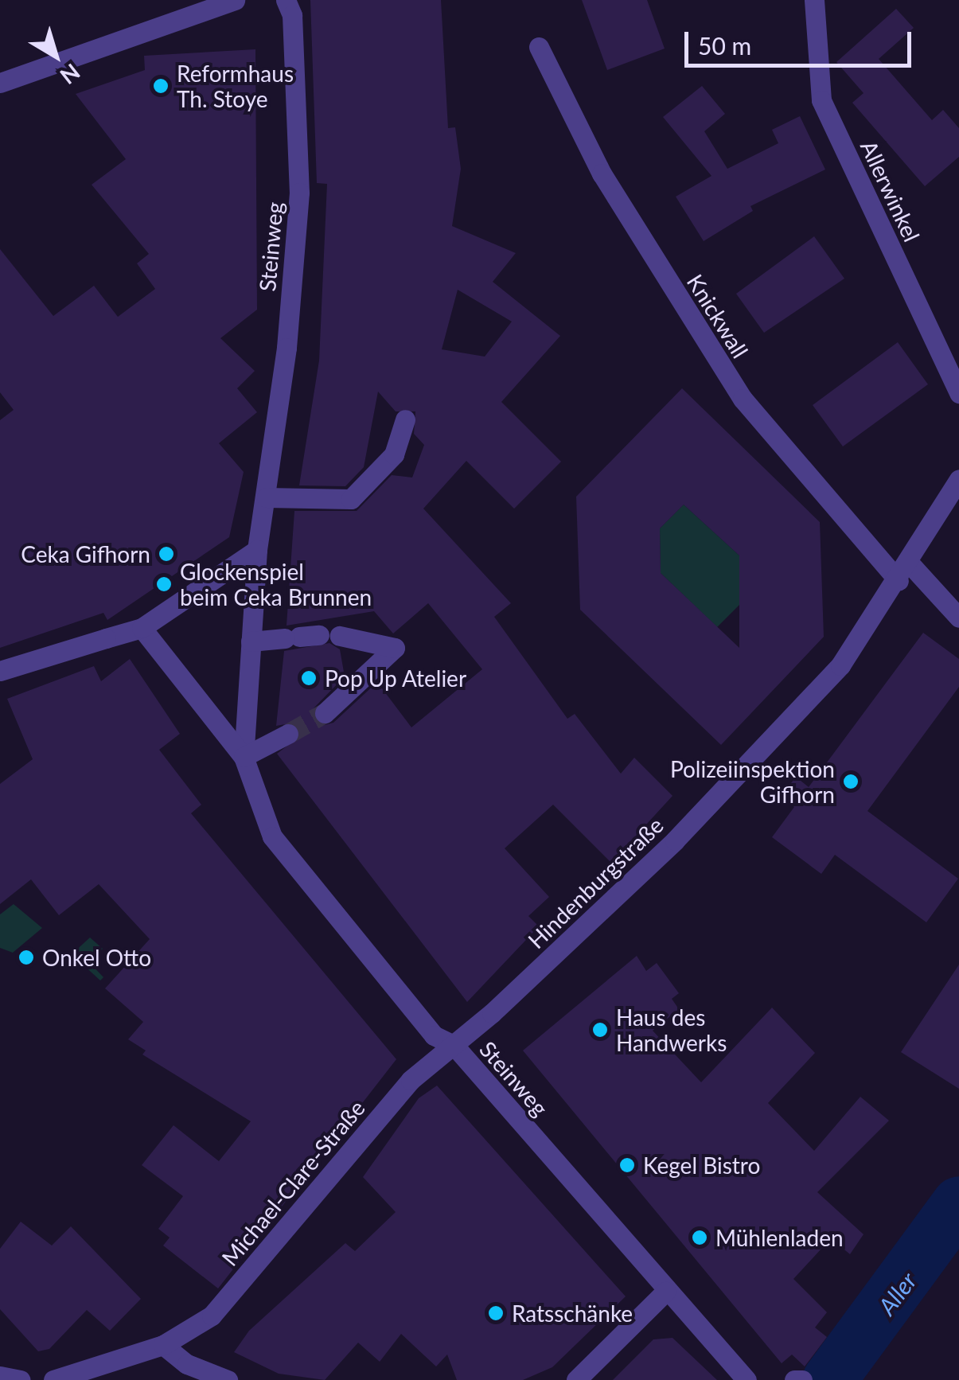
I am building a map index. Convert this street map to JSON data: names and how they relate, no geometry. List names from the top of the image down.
{
  "streets": {
    "street": [
      "Allerwinkel",
      "Steinweg",
      "Knickwall",
      "Hindenburgstraße",
      "Michael-Clare-Straße"
    ]
  },
  "crossings": [
    ["Steinweg", "Hindenburgstraße"],
    ["Steinweg", "Michael-Clare-Straße"],
    ["Knickwall", "Hindenburgstraße"],
    ["Hindenburgstraße", "Michael-Clare-Straße"]
  ],
  "water": ["Aller"],
  "places": [
    "Reformhaus Th. Stoye",
    "Ceka Gifhorn",
    "Glockenspiel beim Ceka Brunnen",
    "Pop Up Atelier",
    "Polizeiinspektion Gifhorn",
    "Onkel Otto",
    "Haus des Handwerks",
    "Kegel Bistro",
    "Mühlenladen",
    "Ratsschänke"
  ],
  "scale_bar": "50 m",
  "north": "bottom right"
}
